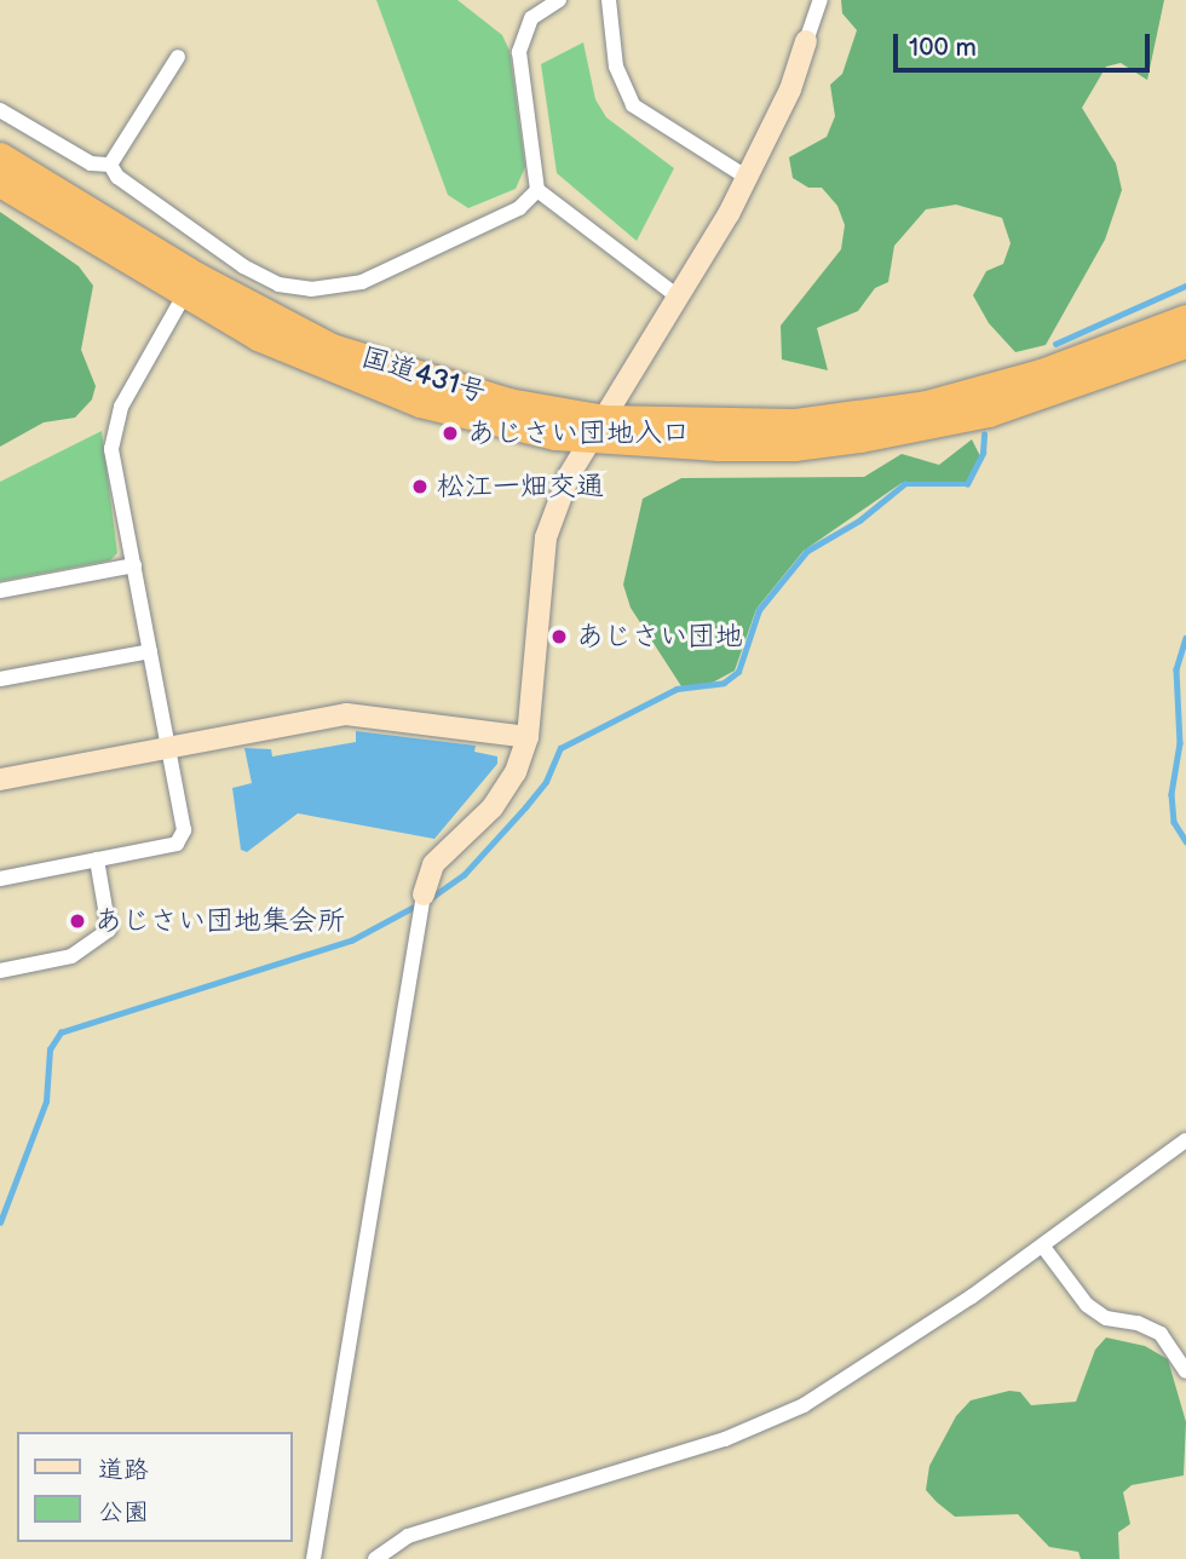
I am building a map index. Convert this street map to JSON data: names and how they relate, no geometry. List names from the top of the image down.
{
  "streets": {
    "highway": ["国道431号"]
  },
  "places": [
    "あじさい団地入口",
    "松江一畑交通",
    "あじさい団地",
    "あじさい団地集会所"
  ],
  "legend": ["道路", "公園"],
  "scale_bar": "100 m"
}
